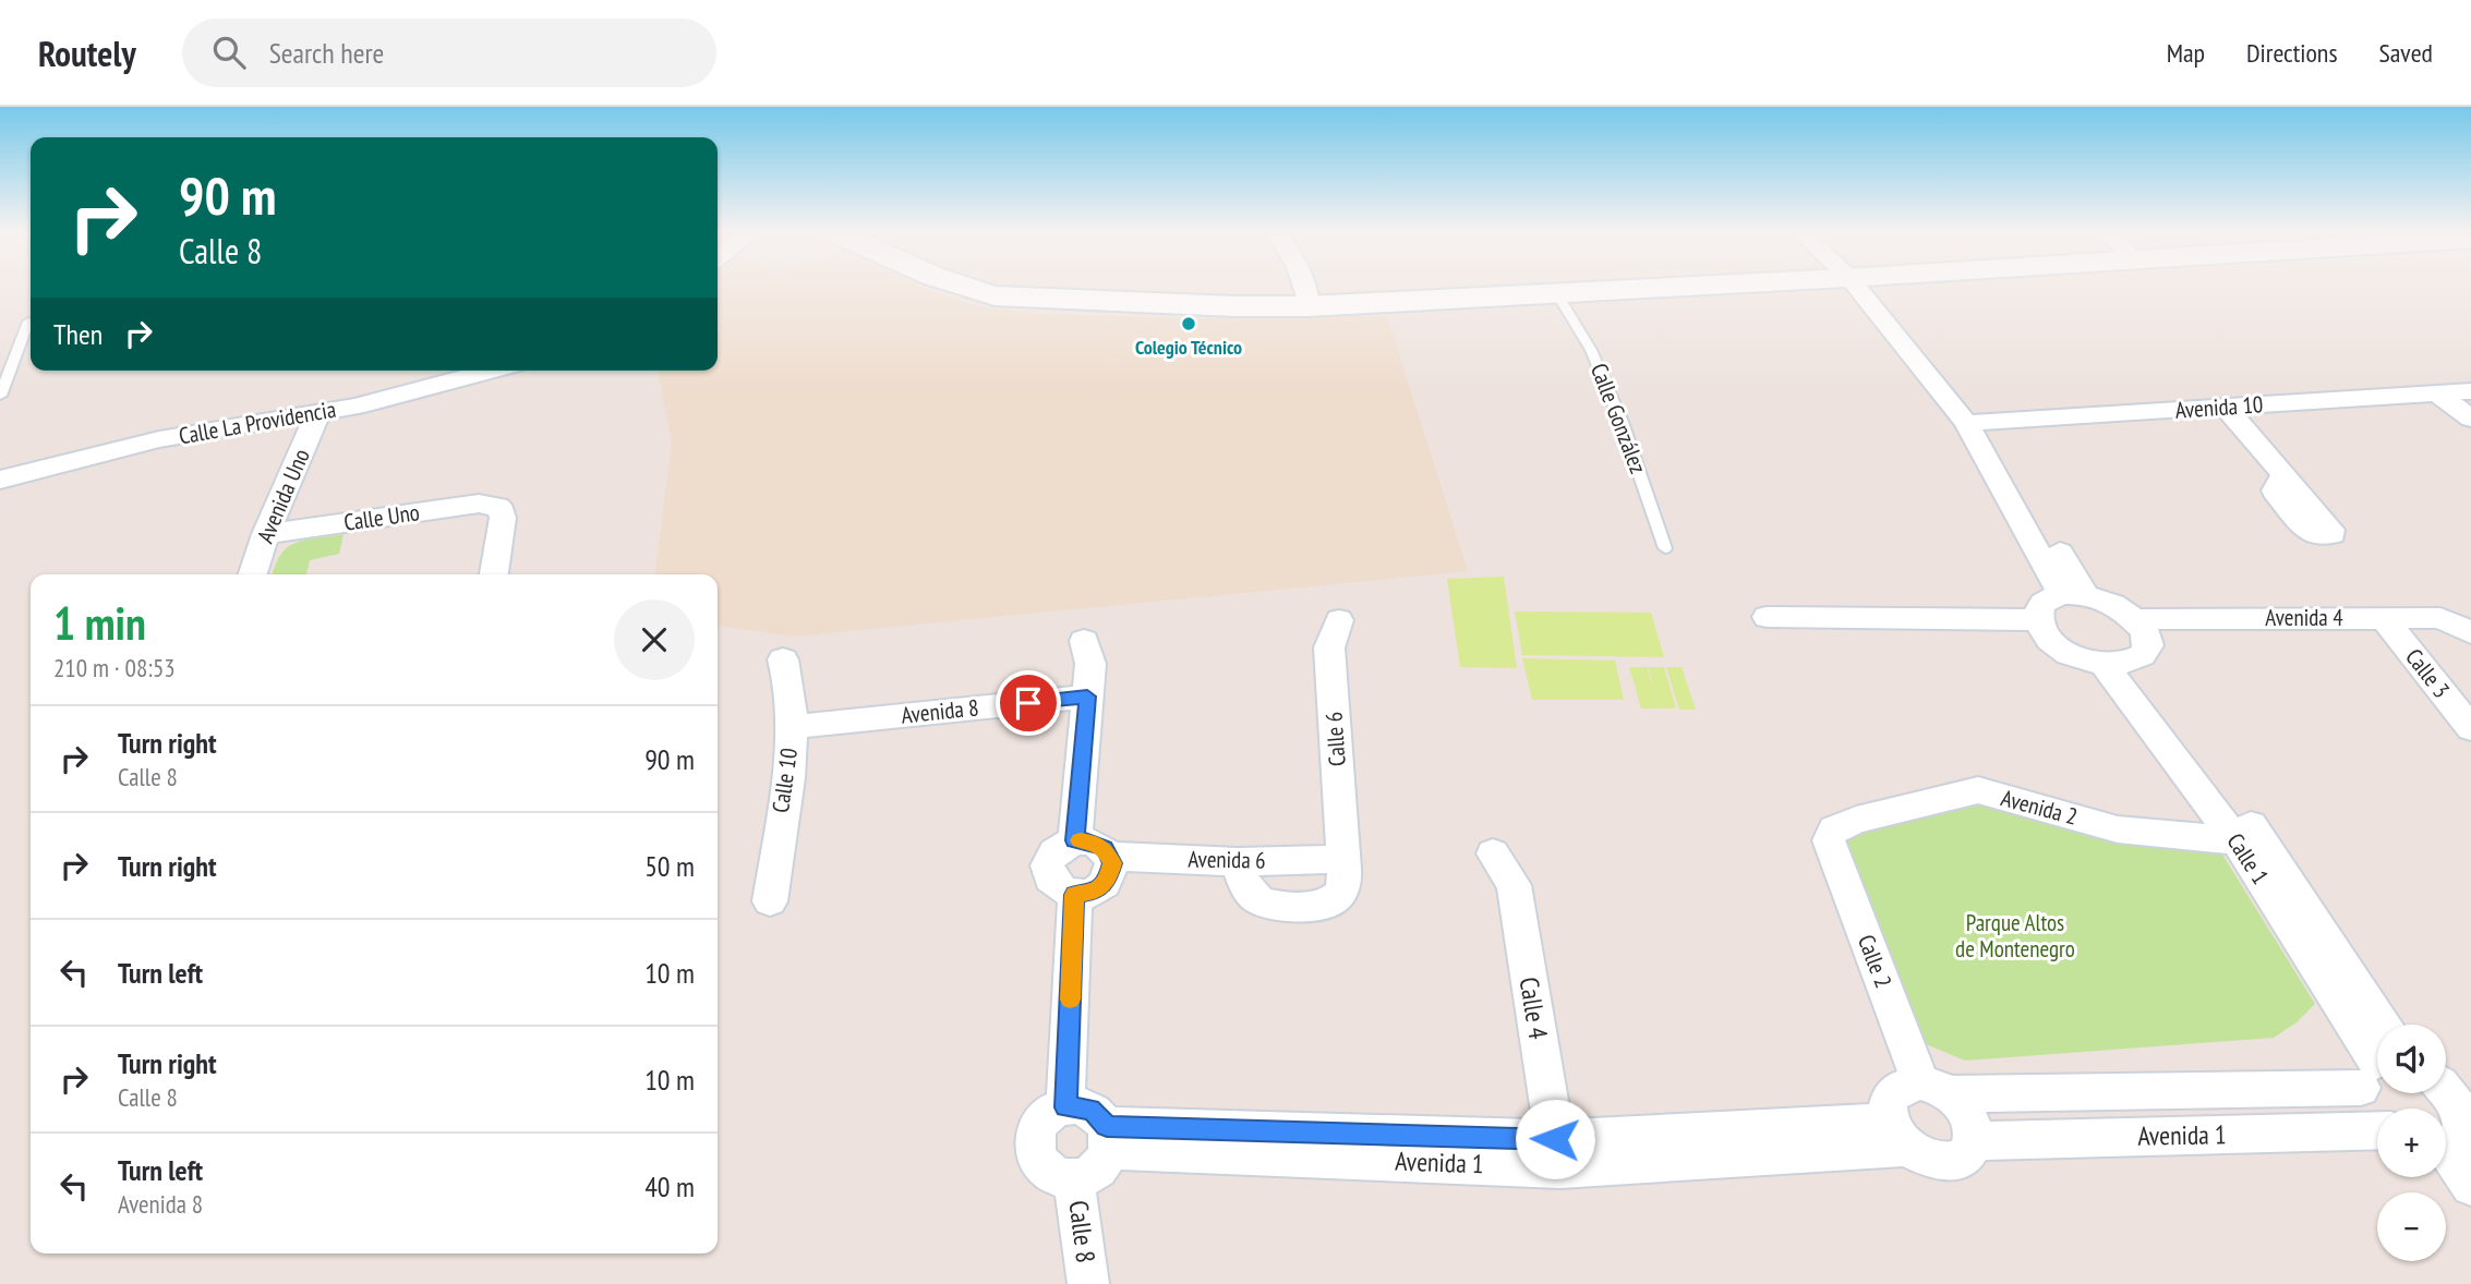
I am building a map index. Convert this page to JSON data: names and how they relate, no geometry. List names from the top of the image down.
{
  "streets": {
    "street": [
      "Avenida 10",
      "Calle La Providencia",
      "Avenida Uno",
      "Calle Uno",
      "Avenida 4",
      "Calle 3",
      "Avenida 8",
      "Calle 6",
      "Calle 10",
      "Avenida 2",
      "Calle 1",
      "Avenida 6",
      "Calle 2",
      "Calle 4",
      "Avenida 1",
      "Calle 8"
    ],
    "lane": ["Calle González"]
  },
  "crossings": [
    ["Calle La Providencia", "Avenida Uno"],
    ["Avenida Uno", "Calle Uno"],
    ["Avenida 4", "Calle 3"],
    ["Avenida 8", "Calle 10"],
    ["Calle 6", "Avenida 6"],
    ["Avenida 2", "Calle 1"],
    ["Avenida 2", "Calle 2"],
    ["Calle 2", "Avenida 1"],
    ["Calle 4", "Avenida 1"],
    ["Avenida 1", "Calle 8"]
  ],
  "parks": ["Parque Altos de Montenegro"],
  "places": ["Colegio Técnico"],
  "page": {
    "header": "Routely",
    "search": "Search here",
    "nav": ["Map", "Directions", "Saved"],
    "turn": ["90 m", "Calle 8"],
    "then": "Then",
    "heading": ["1 min", "210 m · 08:53"],
    "list": [
      {
        "name": "Turn right",
        "note": "Calle 8",
        "value": "90 m"
      },
      {
        "name": "Turn right",
        "value": "50 m"
      },
      {
        "name": "Turn left",
        "value": "10 m"
      },
      {
        "name": "Turn right",
        "note": "Calle 8",
        "value": "10 m"
      },
      {
        "name": "Turn left",
        "note": "Avenida 8",
        "value": "40 m"
      }
    ],
    "map_buttons": ["+", "−"]
  }
}
